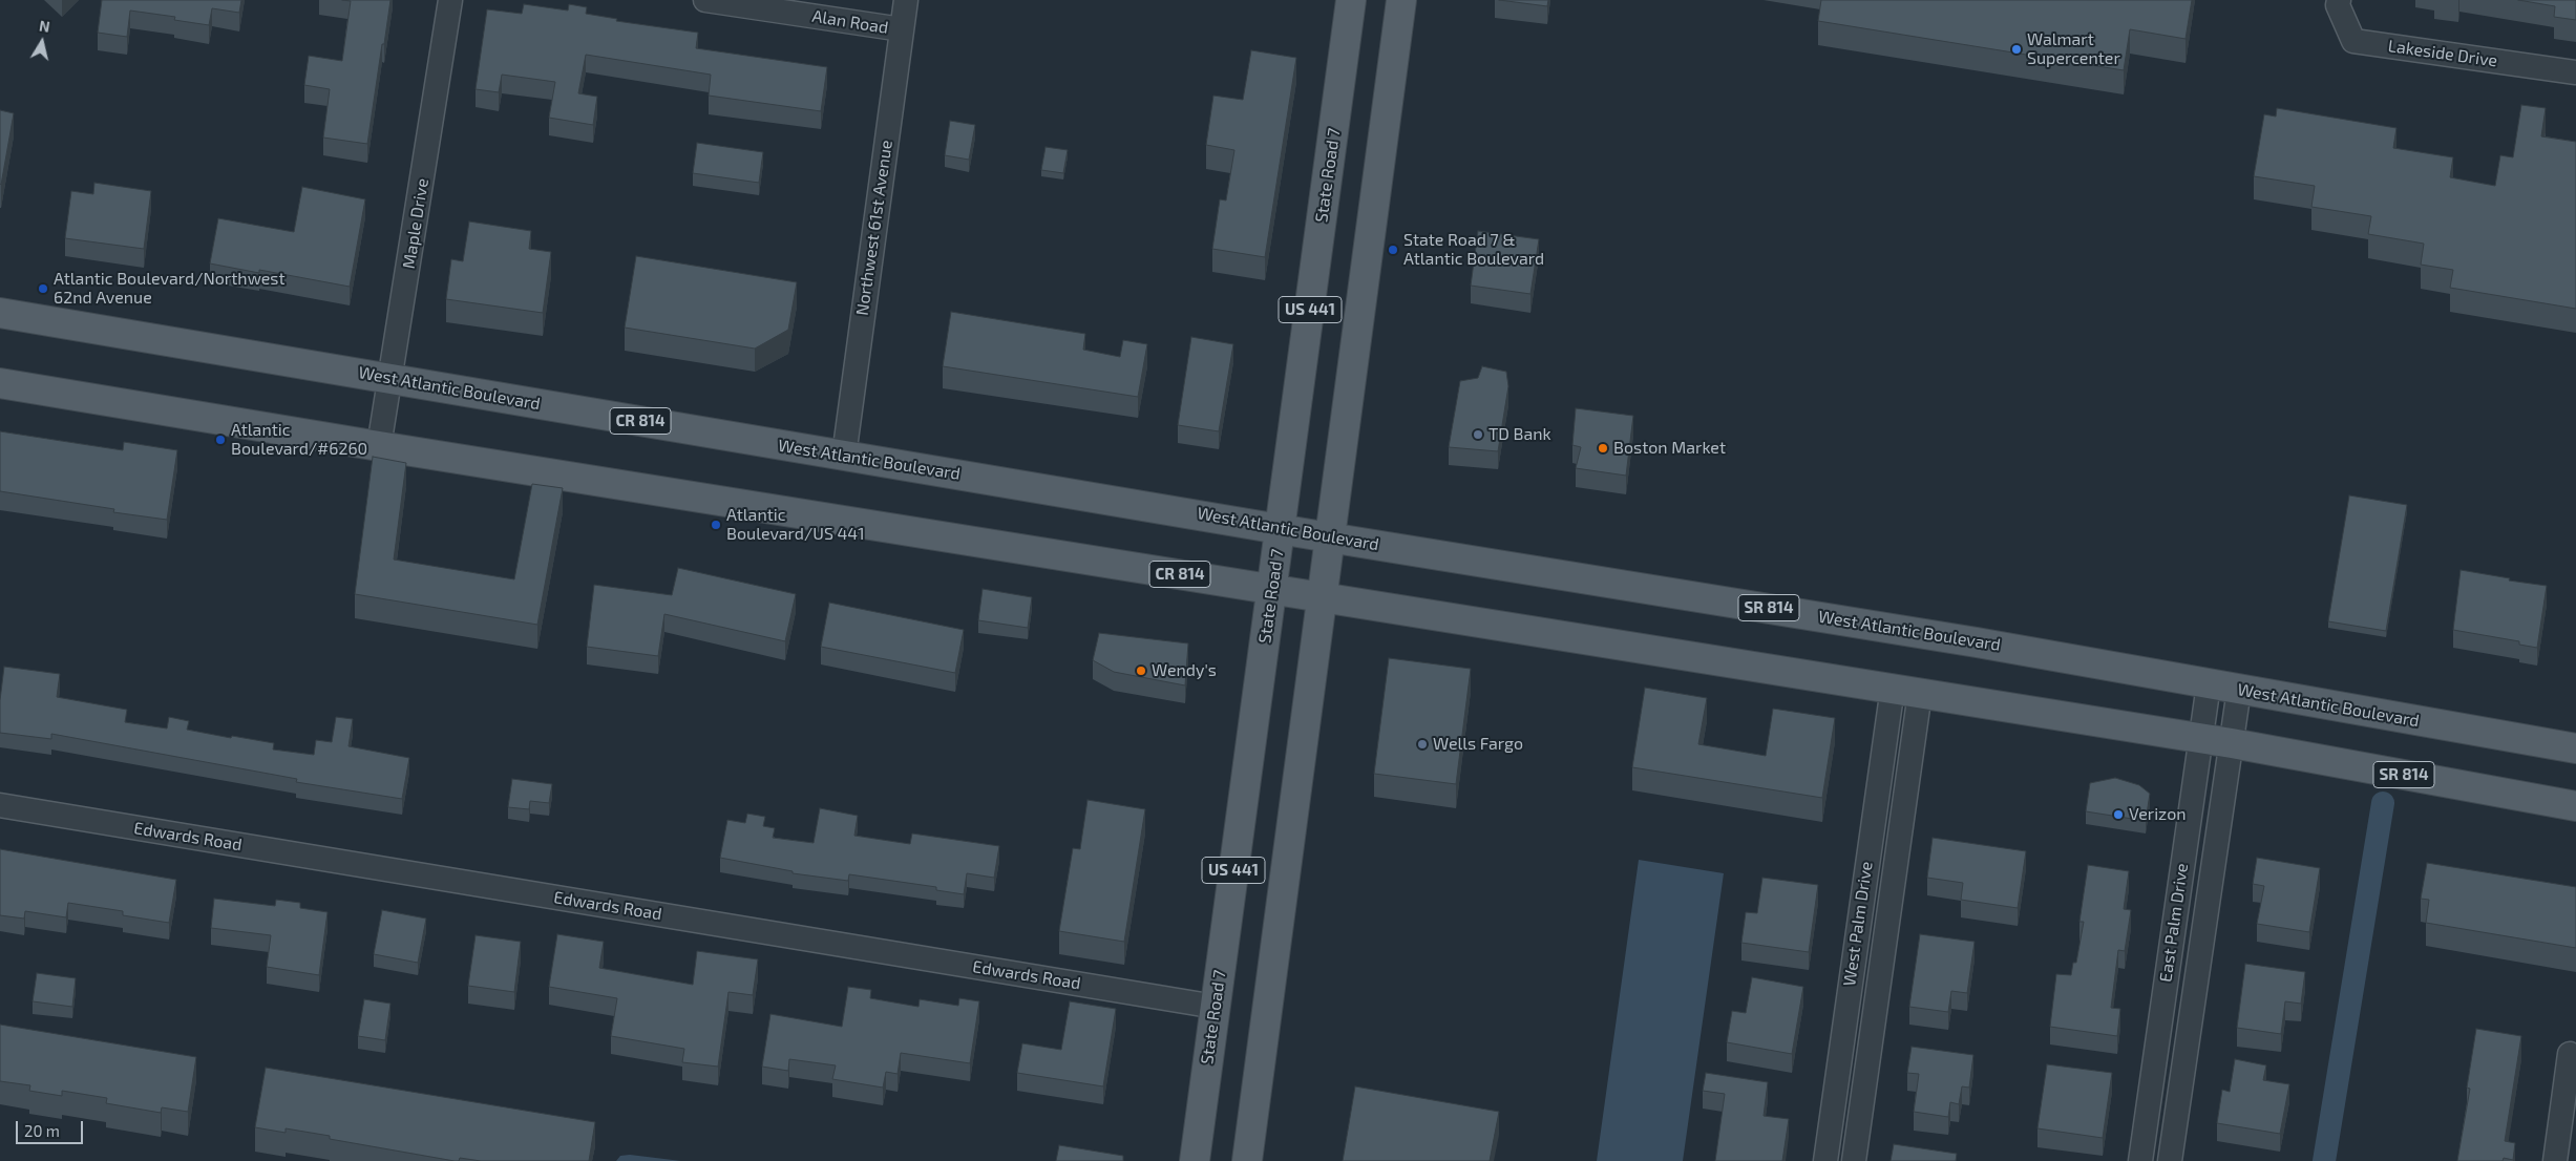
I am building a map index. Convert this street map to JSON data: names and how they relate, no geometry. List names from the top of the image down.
{
  "streets": {
    "main road": [
      "State Road 7",
      "US 441",
      "West Atlantic Boulevard",
      "CR 814",
      "SR 814"
    ],
    "street": [
      "Alan Road",
      "Lakeside Drive",
      "Maple Drive",
      "Northwest 61st Avenue",
      "Edwards Road",
      "East Palm Drive",
      "West Palm Drive"
    ]
  },
  "crossings": [
    ["Alan Road", "Northwest 61st Avenue"],
    ["State Road 7", "West Atlantic Boulevard"],
    ["State Road 7", "CR 814"],
    ["State Road 7", "SR 814"],
    ["State Road 7", "Edwards Road"],
    ["Maple Drive", "West Atlantic Boulevard"],
    ["Maple Drive", "CR 814"],
    ["Northwest 61st Avenue", "West Atlantic Boulevard"],
    ["US 441", "West Atlantic Boulevard"],
    ["US 441", "SR 814"],
    ["West Atlantic Boulevard", "East Palm Drive"],
    ["CR 814", "SR 814"],
    ["SR 814", "East Palm Drive"],
    ["SR 814", "West Palm Drive"]
  ],
  "places": [
    "Walmart Supercenter",
    "State Road 7 & Atlantic Boulevard",
    "Atlantic Boulevard/Northwest 62nd Avenue",
    "TD Bank",
    "Atlantic Boulevard/#6260",
    "Boston Market",
    "Atlantic Boulevard/US 441",
    "Wendy's",
    "Wells Fargo",
    "Verizon"
  ],
  "scale_bar": "20 m",
  "north": "top"
}
